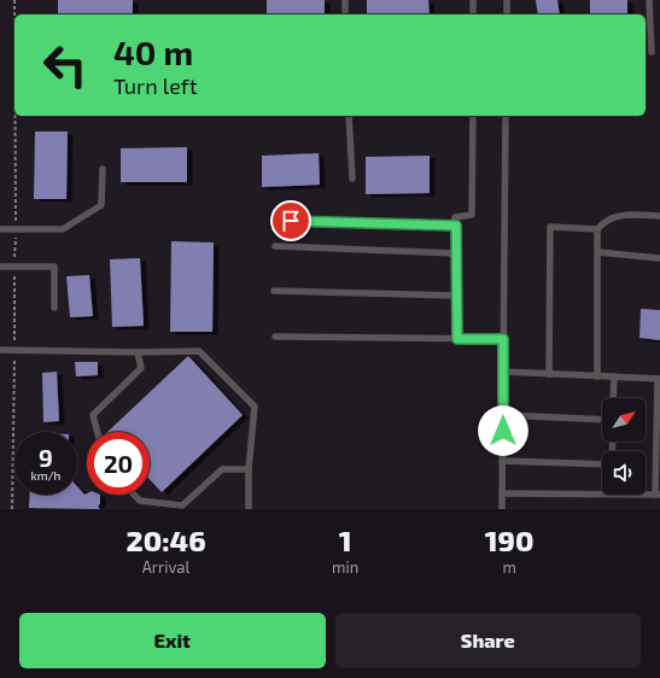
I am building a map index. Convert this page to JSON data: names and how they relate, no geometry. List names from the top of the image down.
{
  "north": "top right",
  "page": {
    "turn": ["40 m", "Turn left"],
    "speed": "9 km/h",
    "limit": "20",
    "eta": [
      "20:46",
      "Arrival",
      "1",
      "min",
      "190",
      "m"
    ],
    "buttons": ["Exit", "Share"]
  }
}
